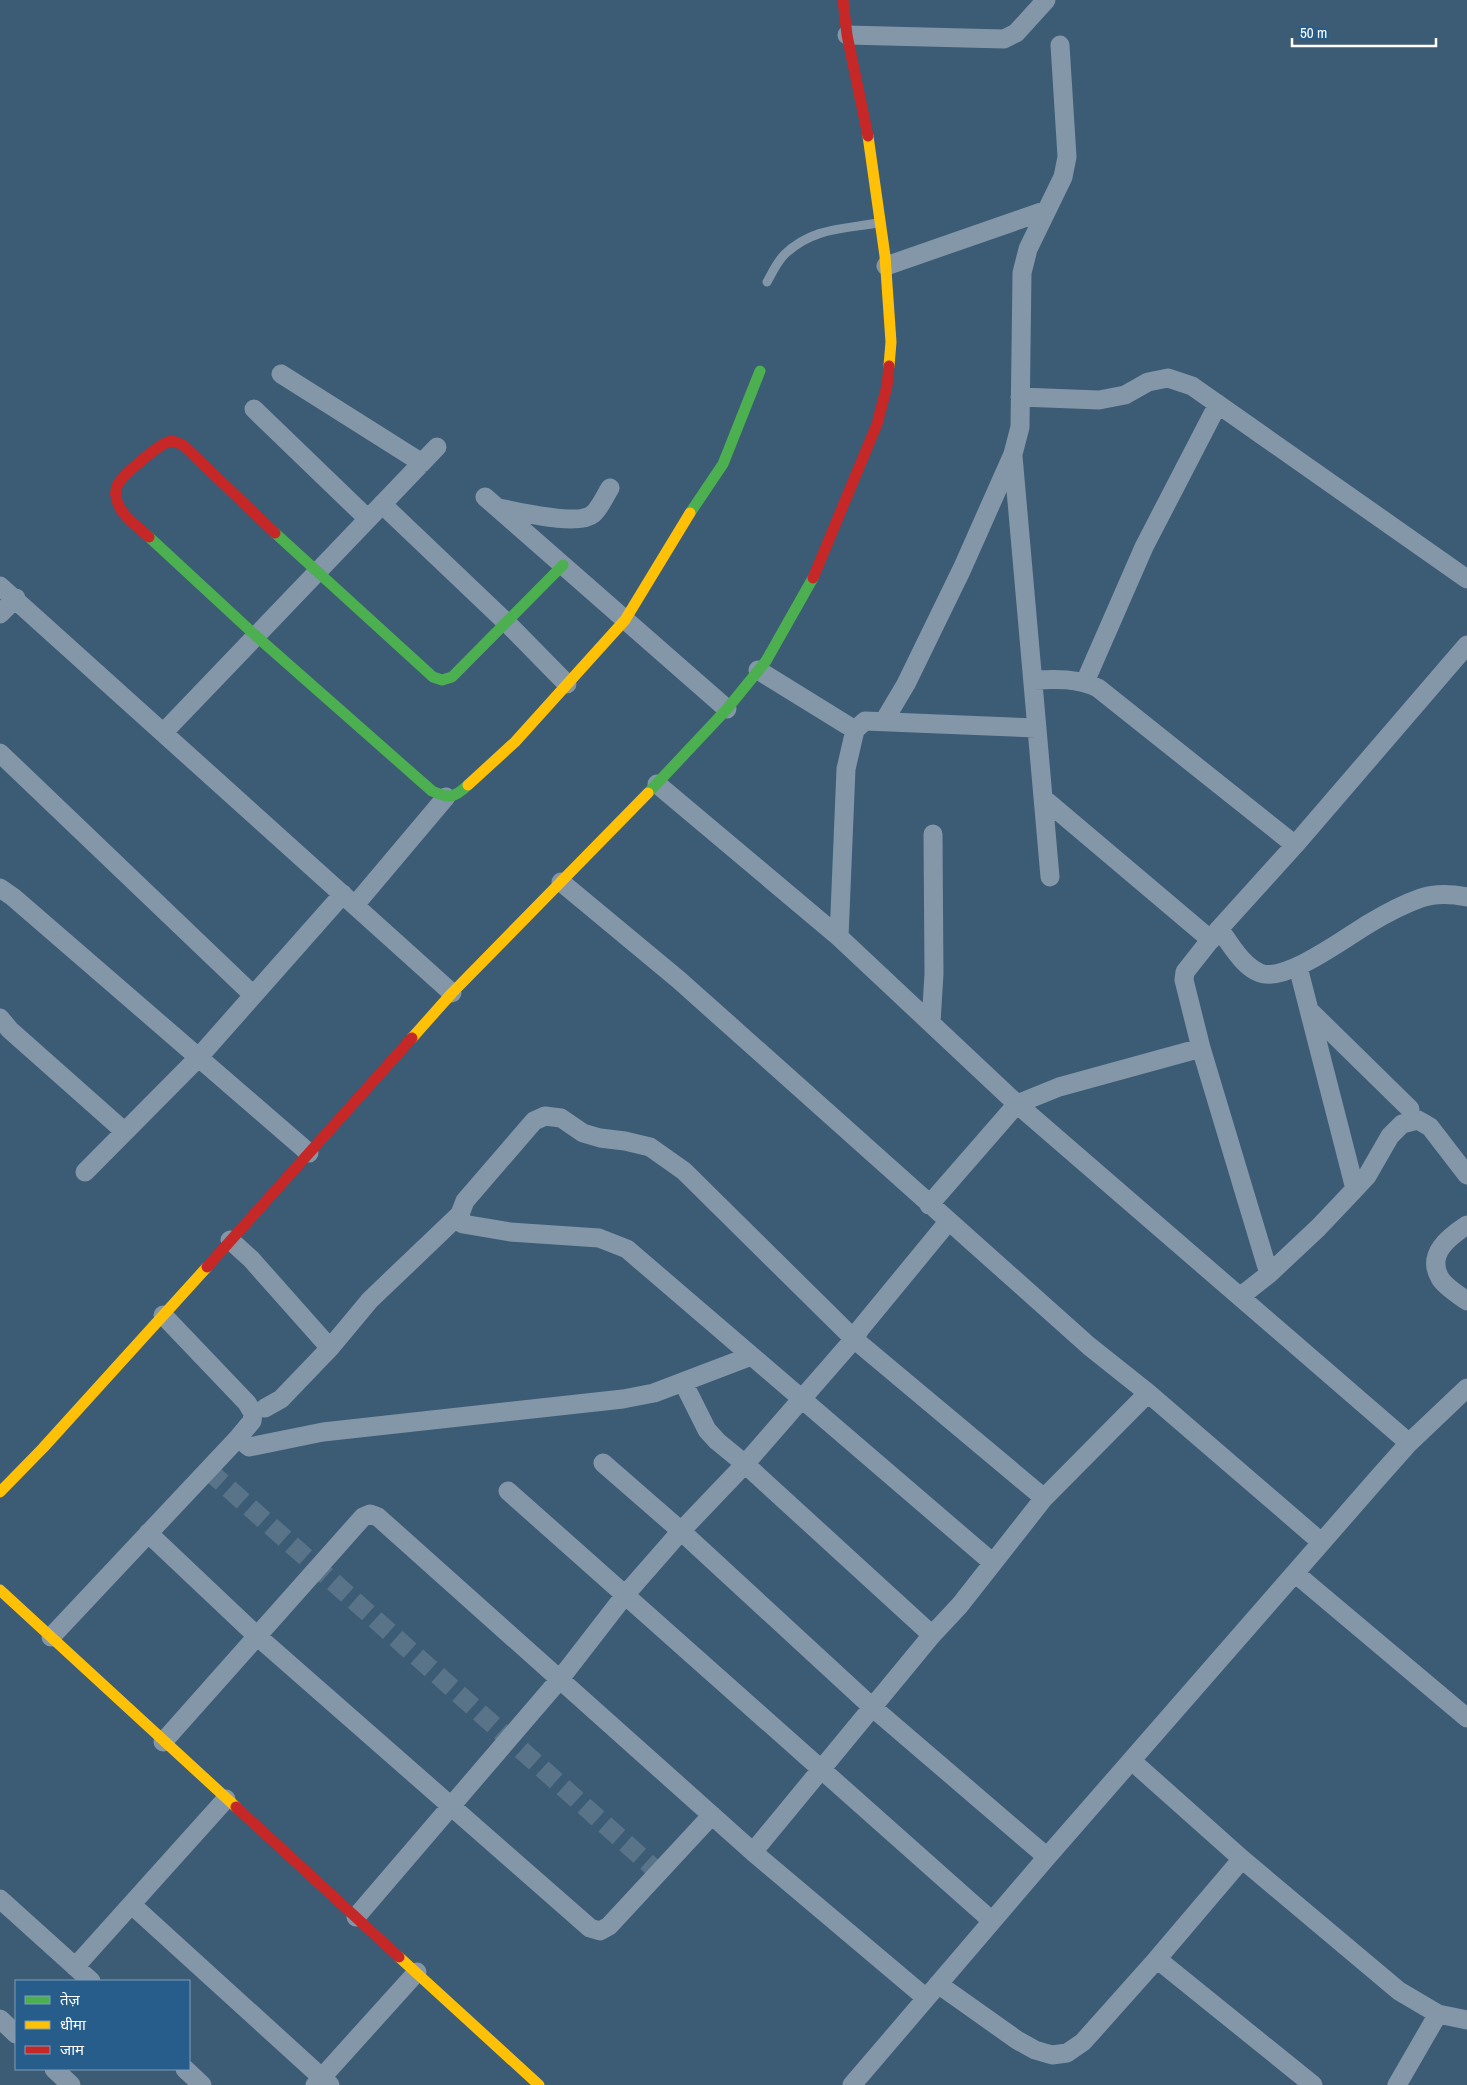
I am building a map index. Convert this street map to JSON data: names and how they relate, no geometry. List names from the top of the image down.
{
  "legend": ["तेज़", "धीमा", "जाम"],
  "scale_bar": "50 m"
}
